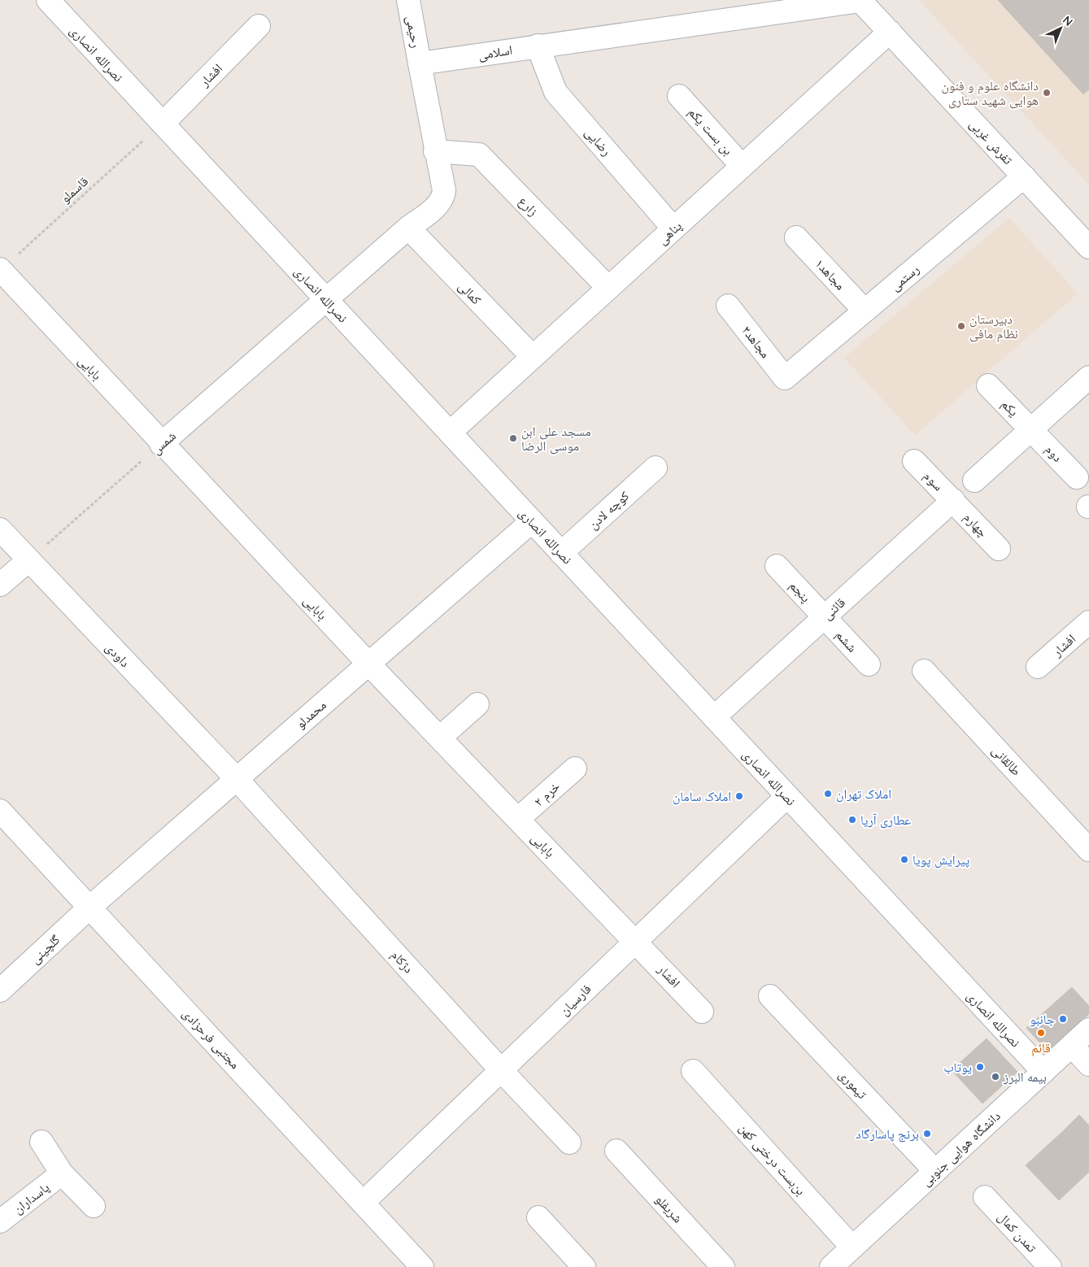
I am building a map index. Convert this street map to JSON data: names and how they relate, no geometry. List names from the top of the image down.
{
  "streets": {
    "street": [
      "رحیمی",
      "اسلامی",
      "نصرالله انصاری",
      "افشار",
      "بن بست یکم",
      "رضایی",
      "تفرش غربی",
      "زارع",
      "پناهی",
      "مجاهد۱",
      "رستمی",
      "کمالی",
      "مجاهد۲",
      "بابایی",
      "یکم",
      "شمس",
      "دوم",
      "سوم",
      "کوچه لادن",
      "چهارم",
      "پنجم",
      "قائنی",
      "ششم",
      "داودی",
      "محمدلو",
      "طالقانی",
      "خرم ۲",
      "گلچینی",
      "دژکام",
      "فارسیان",
      "مجتبی فرحزادی",
      "تیموری",
      "دانشگاه هوایی جنوبی",
      "بن‌بست درختی کهن",
      "پاسداران",
      "شریفلو",
      "تمدن کمال"
    ],
    "path": ["قاسملو"]
  },
  "crossings": [
    ["رحیمی", "اسلامی"],
    ["اسلامی", "رضایی"],
    ["اسلامی", "تفرش غربی"],
    ["نصرالله انصاری", "افشار"],
    ["نصرالله انصاری", "قاسملو"],
    ["نصرالله انصاری", "پناهی"],
    ["نصرالله انصاری", "شمس"],
    ["نصرالله انصاری", "کوچه لادن"],
    ["نصرالله انصاری", "قائنی"],
    ["نصرالله انصاری", "محمدلو"],
    ["نصرالله انصاری", "فارسیان"],
    ["نصرالله انصاری", "دانشگاه هوایی جنوبی"],
    ["افشار", "قاسملو"],
    ["افشار", "بابایی"],
    ["افشار", "فارسیان"],
    ["بن بست یکم", "پناهی"],
    ["رضایی", "پناهی"],
    ["تفرش غربی", "پناهی"],
    ["تفرش غربی", "رستمی"],
    ["قاسملو", "بابایی"],
    ["زارع", "پناهی"],
    ["پناهی", "کمالی"],
    ["مجاهد۱", "رستمی"],
    ["رستمی", "مجاهد۲"],
    ["بابایی", "شمس"],
    ["بابایی", "محمدلو"],
    ["بابایی", "خرم ۲"],
    ["بابایی", "فارسیان"],
    ["یکم", "دوم"],
    ["شمس", "داودی"],
    ["سوم", "چهارم"],
    ["سوم", "قائنی"],
    ["چهارم", "قائنی"],
    ["پنجم", "قائنی"],
    ["پنجم", "ششم"],
    ["قائنی", "ششم"],
    ["داودی", "محمدلو"],
    ["داودی", "دژکام"],
    ["محمدلو", "گلچینی"],
    ["محمدلو", "دژکام"],
    ["محمدلو", "مجتبی فرحزادی"],
    ["گلچینی", "مجتبی فرحزادی"],
    ["دژکام", "فارسیان"],
    ["فارسیان", "مجتبی فرحزادی"],
    ["تیموری", "دانشگاه هوایی جنوبی"],
    ["دانشگاه هوایی جنوبی", "بن‌بست درختی کهن"]
  ],
  "places": [
    "دانشگاه علوم و فنون هوایی شهید ستاری",
    "دبیرستان نظام مافی",
    "مسجد علی ابن موسی الرضا",
    "املاک تهران",
    "املاک سامان",
    "عطاری آریا",
    "پیرایش پویا",
    "جانبو",
    "قائم",
    "یوتاب",
    "بیمه البرز",
    "برنج پاسارگاد"
  ],
  "north": "top right"
}
